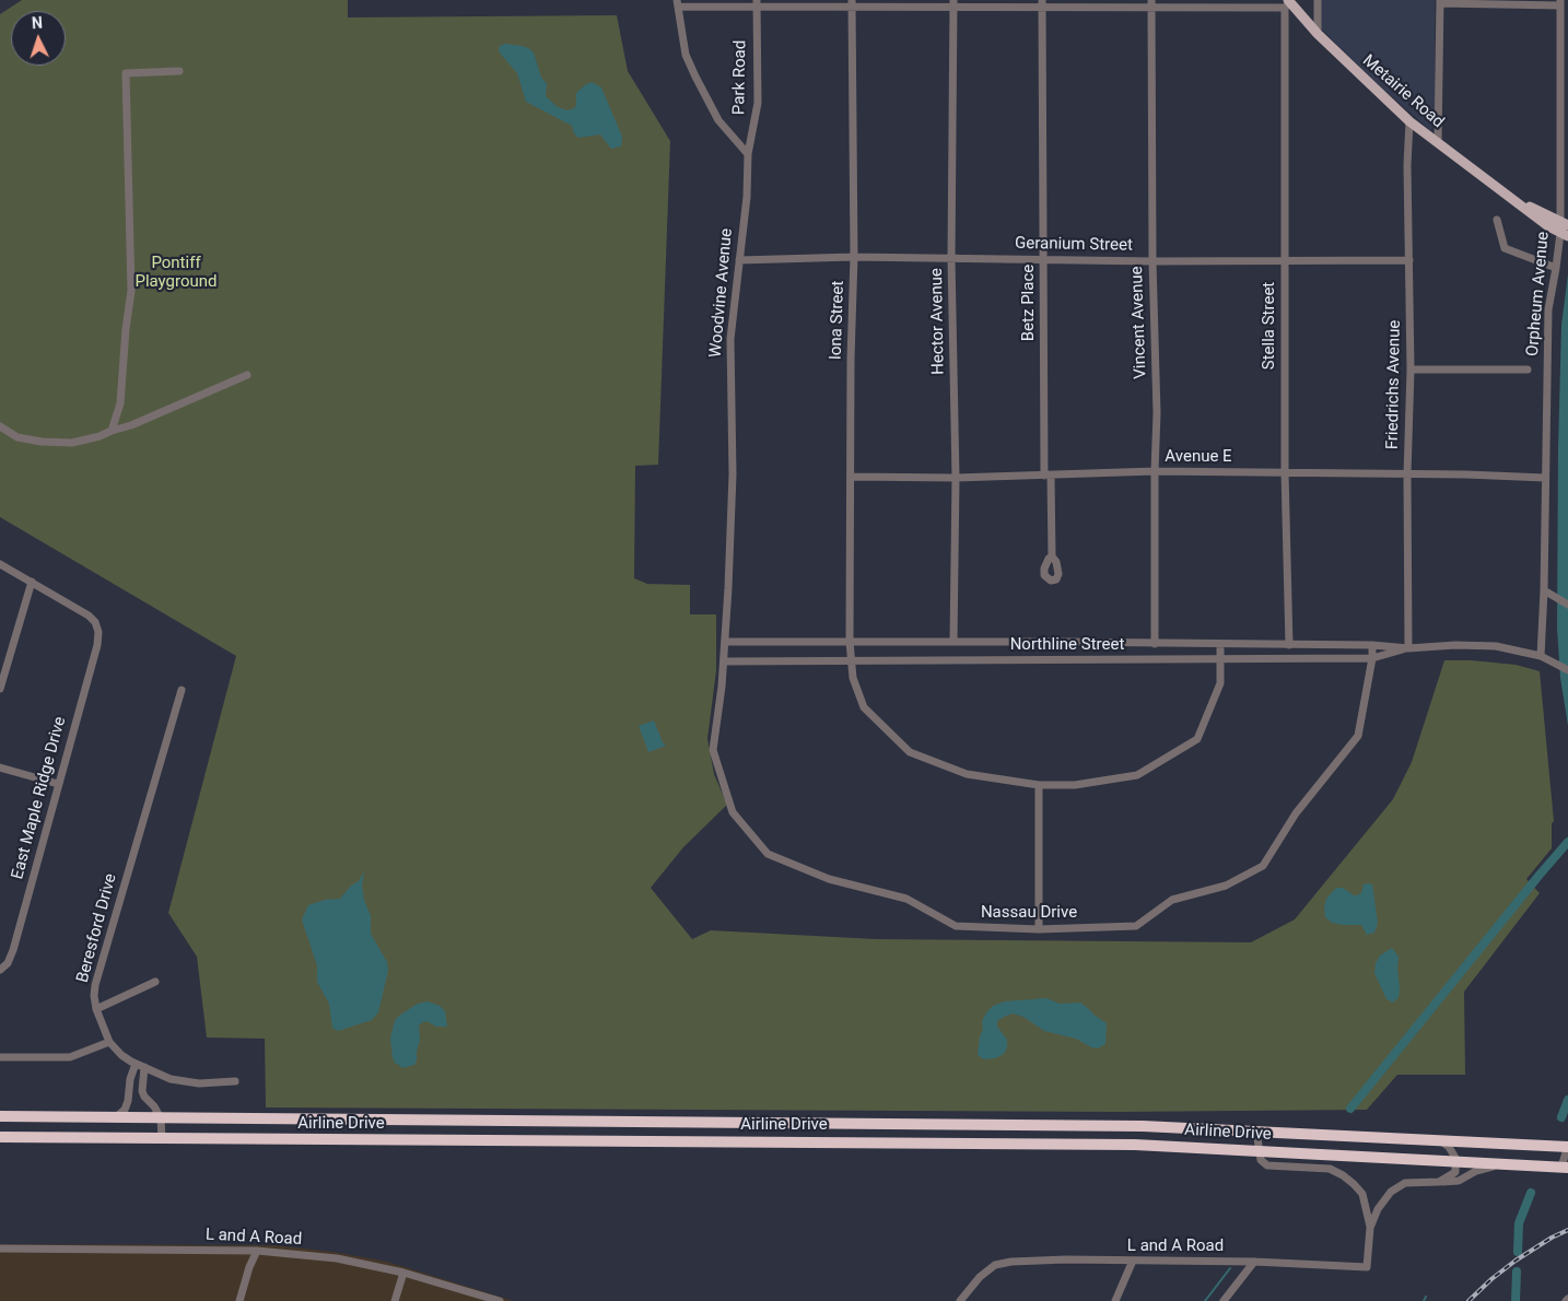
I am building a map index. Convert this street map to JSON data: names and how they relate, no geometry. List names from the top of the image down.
{
  "streets": {
    "highway": ["Airline Drive"],
    "main road": ["Metairie Road"],
    "street": [
      "Park Road",
      "Geranium Street",
      "Woodvine Avenue",
      "Orpheum Avenue",
      "Betz Place",
      "Iona Street",
      "Hector Avenue",
      "Vincent Avenue",
      "Stella Street",
      "Friedrichs Avenue",
      "Avenue E",
      "Northline Street",
      "East Maple Ridge Drive",
      "Nassau Drive",
      "Beresford Drive",
      "L and A Road"
    ]
  },
  "crossings": [
    ["Park Road", "Woodvine Avenue"],
    ["Metairie Road", "Orpheum Avenue"],
    ["Metairie Road", "Stella Street"],
    ["Metairie Road", "Friedrichs Avenue"],
    ["Geranium Street", "Woodvine Avenue"],
    ["Geranium Street", "Betz Place"],
    ["Geranium Street", "Iona Street"],
    ["Geranium Street", "Hector Avenue"],
    ["Geranium Street", "Vincent Avenue"],
    ["Geranium Street", "Stella Street"],
    ["Geranium Street", "Friedrichs Avenue"],
    ["Woodvine Avenue", "Northline Street"],
    ["Woodvine Avenue", "Nassau Drive"],
    ["Orpheum Avenue", "Avenue E"],
    ["Orpheum Avenue", "Northline Street"],
    ["Betz Place", "Avenue E"],
    ["Iona Street", "Avenue E"],
    ["Iona Street", "Northline Street"],
    ["Hector Avenue", "Avenue E"],
    ["Hector Avenue", "Northline Street"],
    ["Vincent Avenue", "Avenue E"],
    ["Vincent Avenue", "Northline Street"],
    ["Stella Street", "Avenue E"],
    ["Stella Street", "Northline Street"],
    ["Friedrichs Avenue", "Avenue E"],
    ["Friedrichs Avenue", "Northline Street"],
    ["Northline Street", "Nassau Drive"]
  ],
  "parks": ["Pontiff Playground"],
  "north": "top"
}
